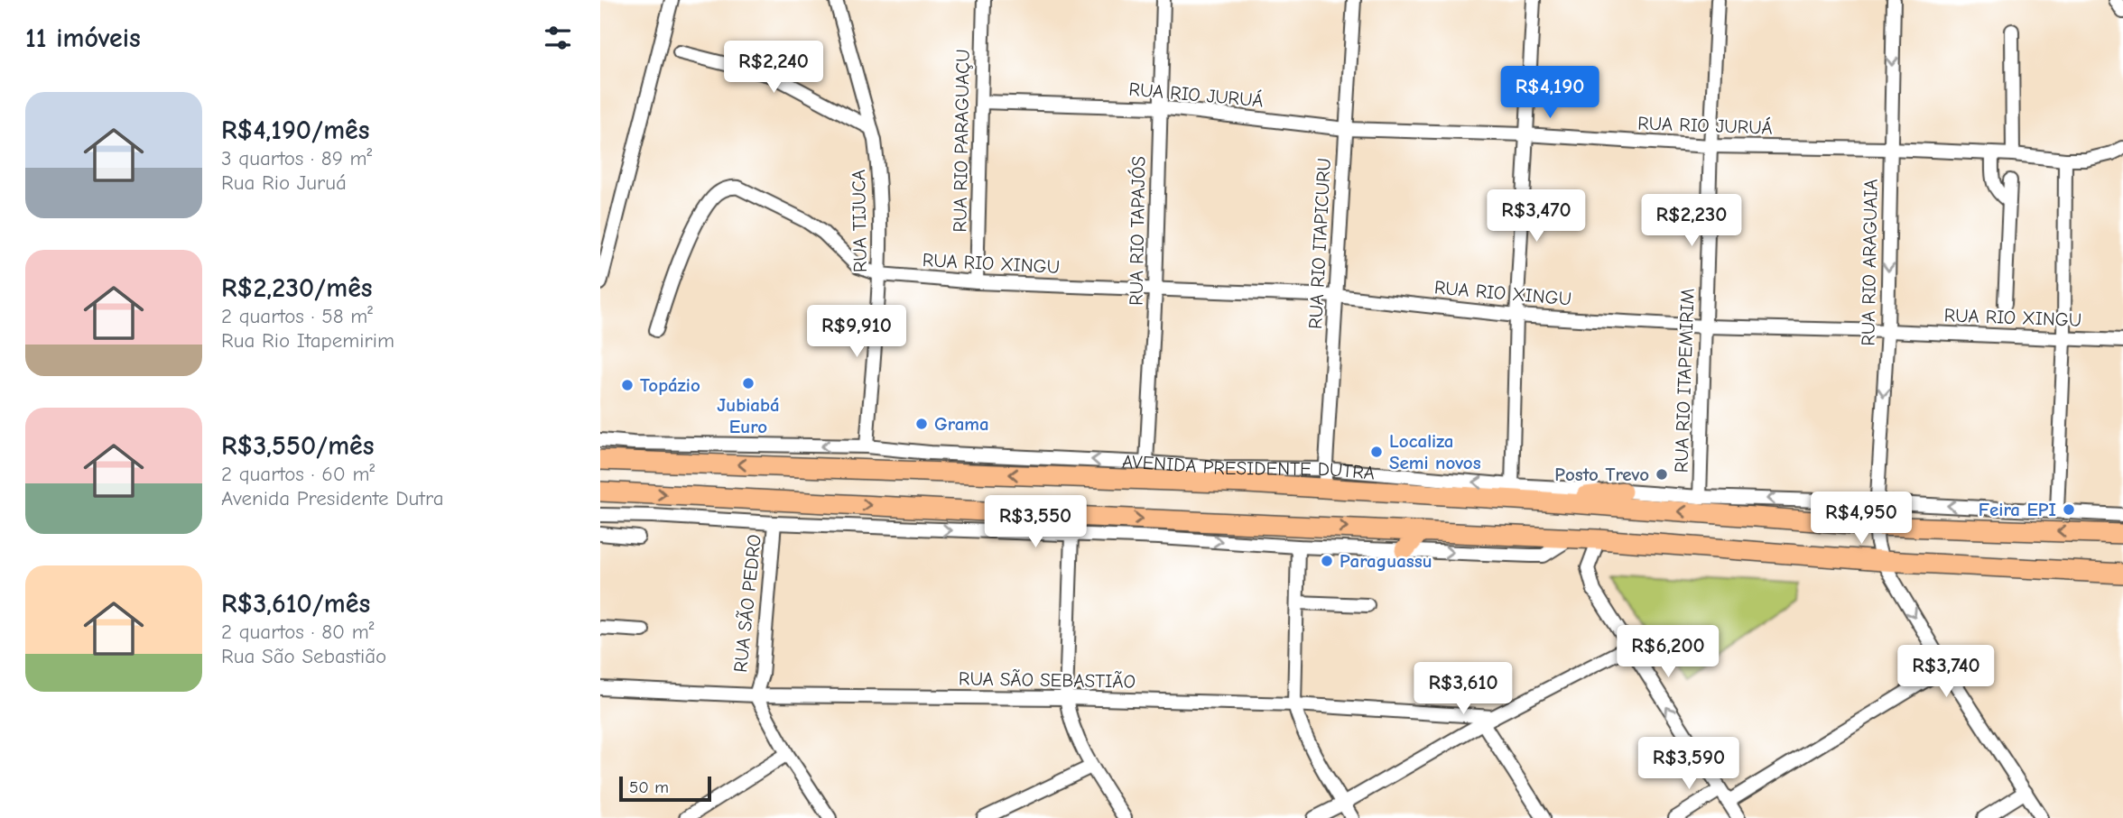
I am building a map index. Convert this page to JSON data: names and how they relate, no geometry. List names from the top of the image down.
{
  "streets": {
    "highway": ["AVENIDA PRESIDENTE DUTRA"],
    "street": [
      "RUA RIO JURUÁ",
      "RUA RIO PARAGUAÇU",
      "RUA TIJUCA",
      "RUA RIO TAPAJÓS",
      "RUA RIO ITAPICURU",
      "RUA RIO ARAGUAIA",
      "RUA RIO XINGU",
      "RUA RIO ITAPEMIRIM",
      "RUA SÃO PEDRO",
      "RUA SÃO SEBASTIÃO"
    ]
  },
  "crossings": [
    ["RUA RIO JURUÁ", "RUA RIO PARAGUAÇU"],
    ["RUA RIO JURUÁ", "RUA RIO TAPAJÓS"],
    ["RUA RIO JURUÁ", "RUA RIO ITAPICURU"],
    ["RUA RIO JURUÁ", "RUA RIO ARAGUAIA"],
    ["RUA RIO JURUÁ", "RUA RIO ITAPEMIRIM"],
    ["RUA RIO PARAGUAÇU", "RUA RIO XINGU"],
    ["RUA TIJUCA", "RUA RIO XINGU"],
    ["RUA TIJUCA", "AVENIDA PRESIDENTE DUTRA"],
    ["RUA RIO TAPAJÓS", "RUA RIO XINGU"],
    ["RUA RIO TAPAJÓS", "AVENIDA PRESIDENTE DUTRA"],
    ["RUA RIO ITAPICURU", "RUA RIO XINGU"],
    ["RUA RIO ITAPICURU", "AVENIDA PRESIDENTE DUTRA"],
    ["RUA RIO ARAGUAIA", "RUA RIO XINGU"],
    ["RUA RIO ARAGUAIA", "AVENIDA PRESIDENTE DUTRA"],
    ["RUA RIO XINGU", "RUA RIO ITAPEMIRIM"],
    ["RUA RIO ITAPEMIRIM", "AVENIDA PRESIDENTE DUTRA"],
    ["RUA SÃO PEDRO", "RUA SÃO SEBASTIÃO"]
  ],
  "one_way": ["RUA RIO ARAGUAIA"],
  "places": [
    "Jubiabá Euro",
    "Topázio",
    "Grama",
    "Localiza Semi novos",
    "Posto Trevo",
    "Feira EPI",
    "Paraguassu"
  ],
  "scale_bar": "50 m",
  "page": {
    "heading": "11 imóveis",
    "price": [
      "R$2,240",
      "R$4,190",
      "R$3,470",
      "R$2,230",
      "R$9,910",
      "R$4,950",
      "R$3,550",
      "R$6,200",
      "R$3,740",
      "R$3,610",
      "R$3,590"
    ],
    "list": [
      {
        "name": "R$4,190/mês",
        "note": "3 quartos · 89 m² · Rua Rio Juruá"
      },
      {
        "name": "R$2,230/mês",
        "note": "2 quartos · 58 m² · Rua Rio Itapemirim"
      },
      {
        "name": "R$3,550/mês",
        "note": "2 quartos · 60 m² · Avenida Presidente Dutra"
      },
      {
        "name": "R$3,610/mês",
        "note": "2 quartos · 80 m² · Rua São Sebastião"
      }
    ],
    "scale": "50 m"
  }
}
